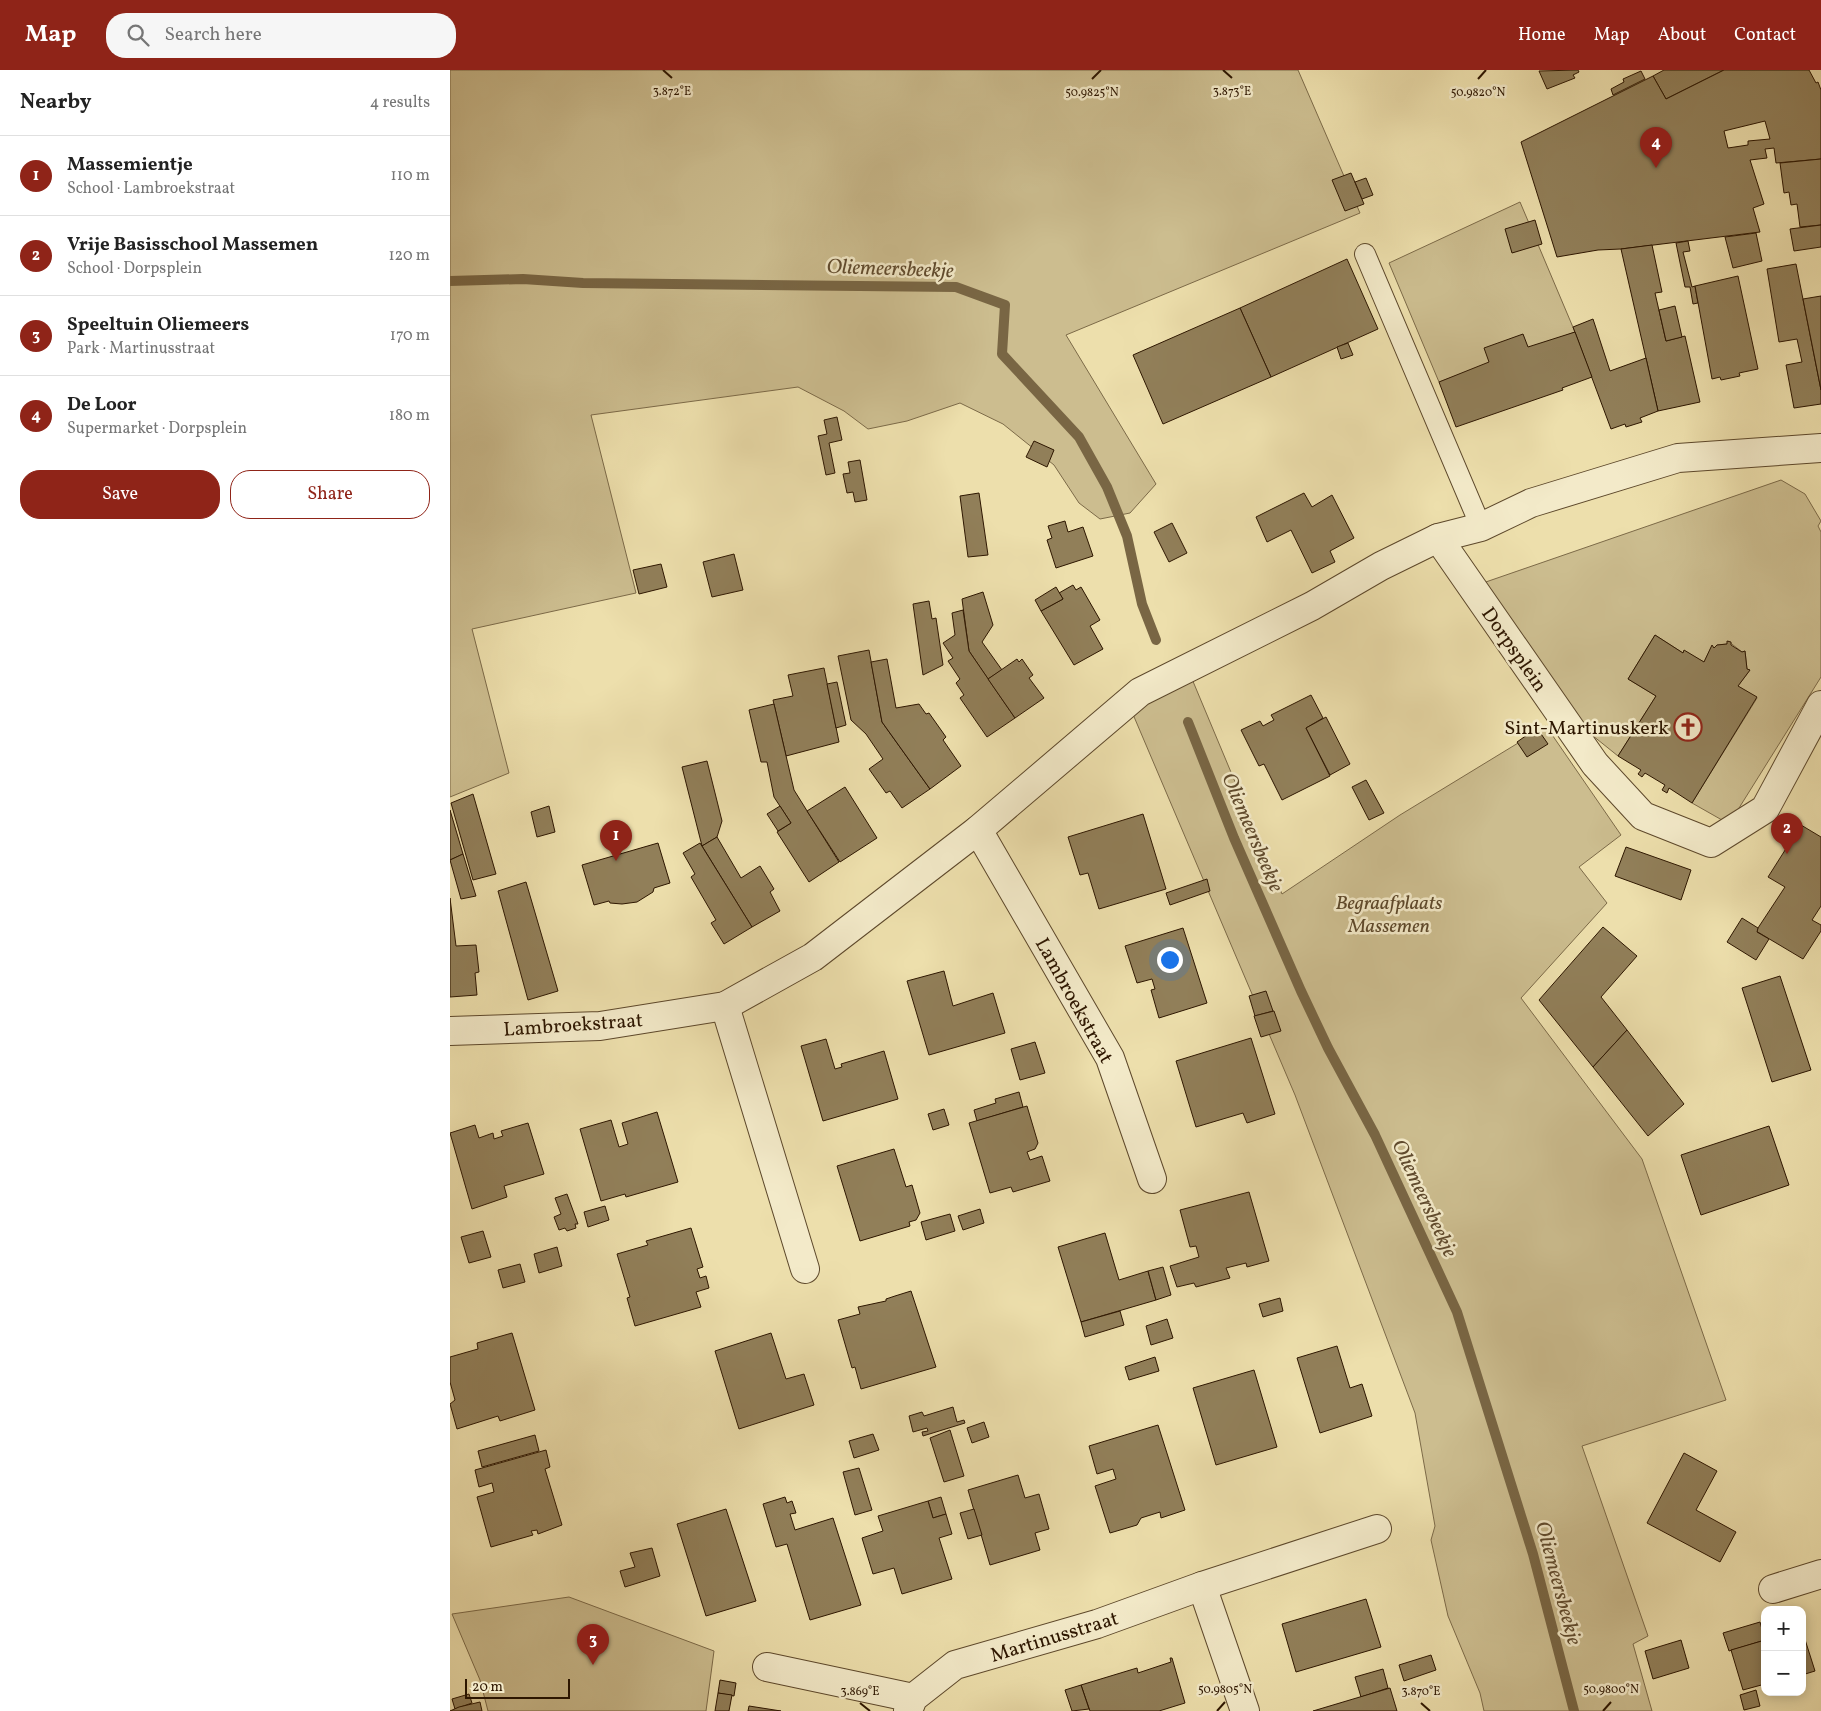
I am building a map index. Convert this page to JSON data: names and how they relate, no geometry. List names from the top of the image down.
{
  "streets": {
    "street": ["Dorpsplein", "Lambroekstraat", "Martinusstraat"]
  },
  "crossings": [
    ["Dorpsplein", "Lambroekstraat"]
  ],
  "water": ["Oliemeersbeekje"],
  "parks": ["Begraafplaats Massemen"],
  "places": {
    "church": ["Sint-Martinuskerk"]
  },
  "scale_bar": "20 m",
  "page": {
    "header": "Map",
    "search": "Search here",
    "nav": [
      "Home",
      "Map",
      "About",
      "Contact"
    ],
    "heading": ["Nearby", "4 results"],
    "pins": [
      "4",
      "2",
      "1",
      "3"
    ],
    "list": [
      {
        "mark": "1",
        "name": "Massemientje",
        "note": "School · Lambroekstraat",
        "value": "110 m"
      },
      {
        "mark": "2",
        "name": "Vrije Basisschool Massemen",
        "note": "School · Dorpsplein",
        "value": "120 m"
      },
      {
        "mark": "3",
        "name": "Speeltuin Oliemeers",
        "note": "Park · Martinusstraat",
        "value": "170 m"
      },
      {
        "mark": "4",
        "name": "De Loor",
        "note": "Supermarket · Dorpsplein",
        "value": "180 m"
      }
    ],
    "buttons": ["Save", "Share"],
    "map_buttons": ["+", "−"],
    "scale": "20 m"
  },
  "coordinates": [
    "3.872°E",
    "3.873°E",
    "50.9825°N",
    "50.9820°N",
    "50.9805°N",
    "50.9800°N",
    "3.869°E",
    "3.870°E"
  ]
}
